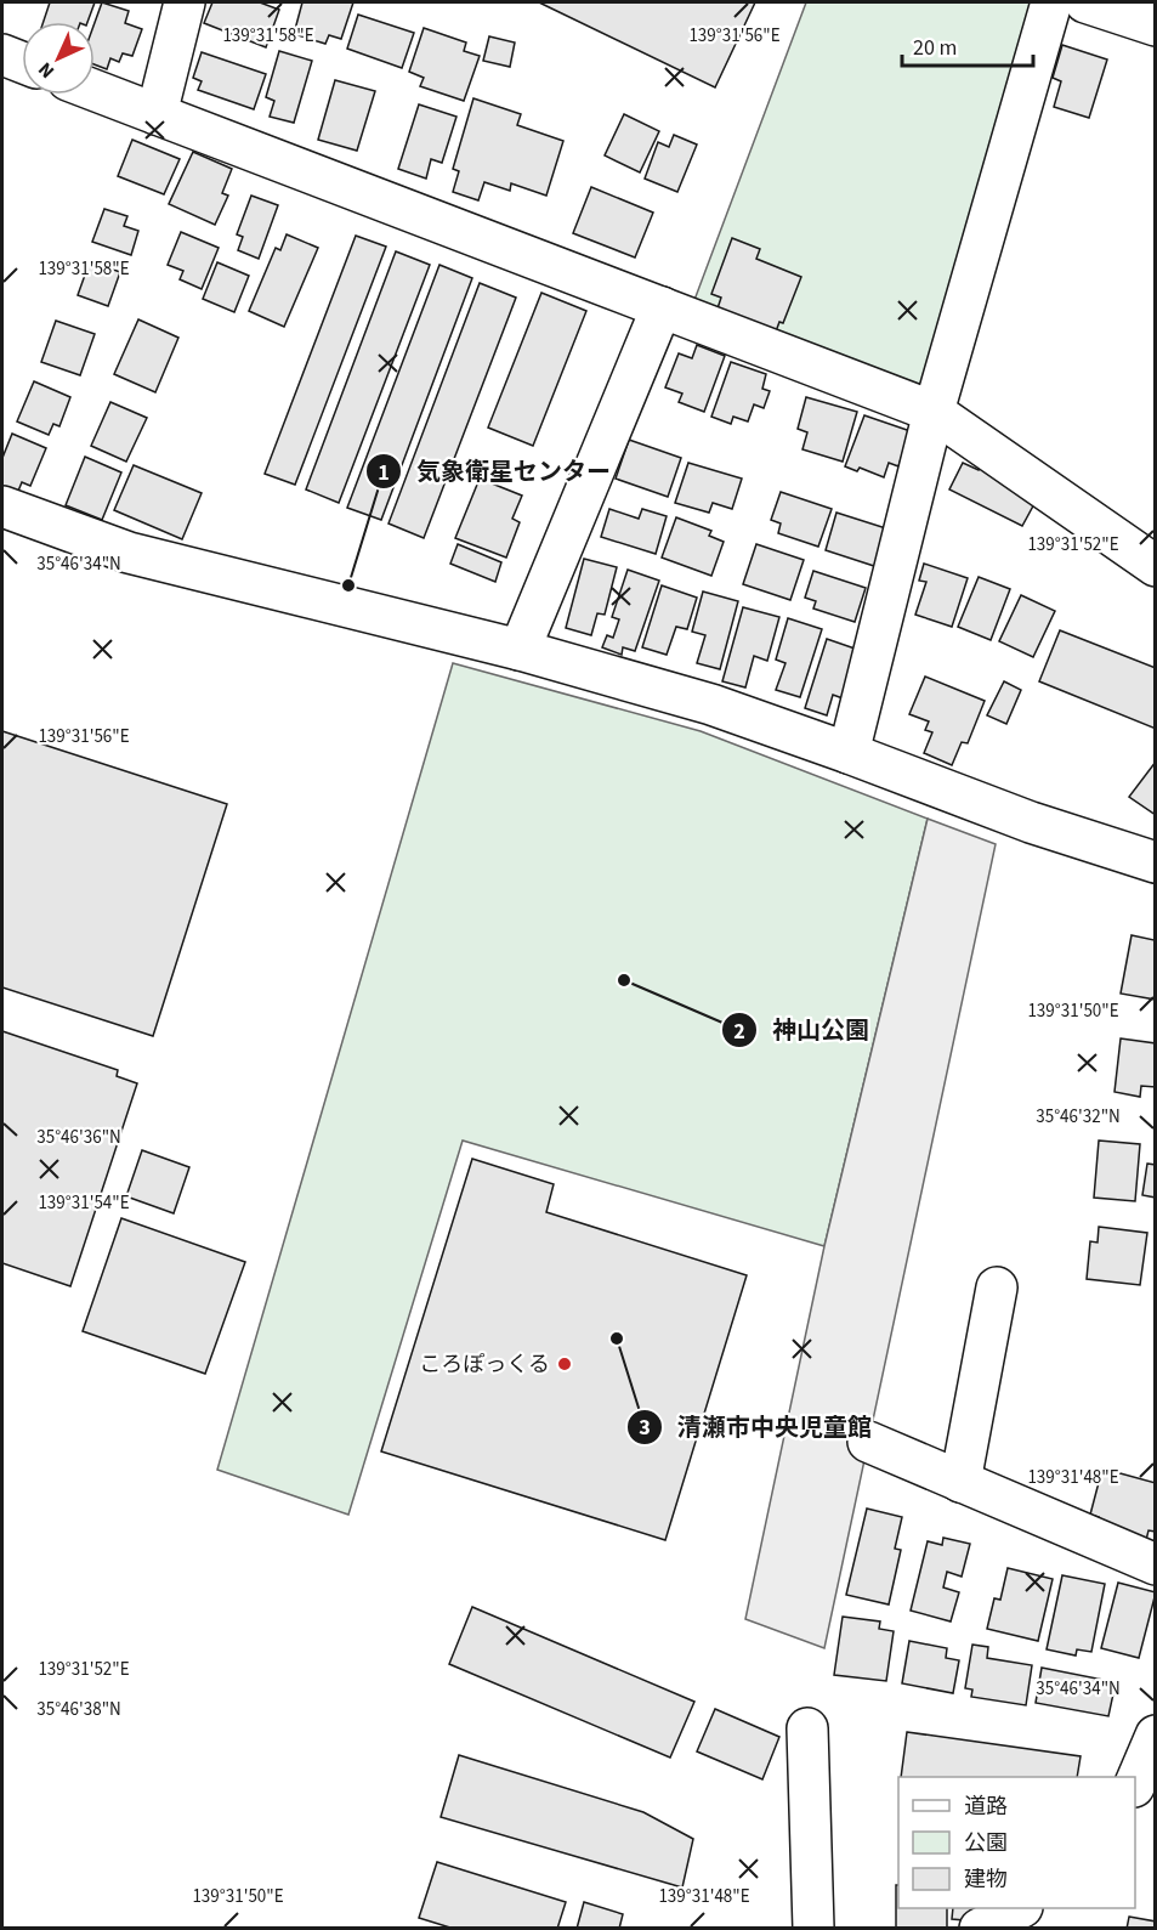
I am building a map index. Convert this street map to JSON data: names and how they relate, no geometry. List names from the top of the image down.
{
  "places": [
    "気象衛星センター",
    "神山公園",
    "清瀬市中央児童館",
    "ころぽっくる"
  ],
  "legend": ["道路", "公園", "建物"],
  "scale_bar": "20 m",
  "north": "bottom left",
  "coordinates": [
    "139°31'58\"E",
    "139°31'56\"E",
    "139°31'52\"E",
    "35°46'34\"N",
    "139°31'50\"E",
    "35°46'32\"N",
    "35°46'36\"N",
    "139°31'54\"E",
    "139°31'48\"E",
    "35°46'38\"N"
  ]
}
